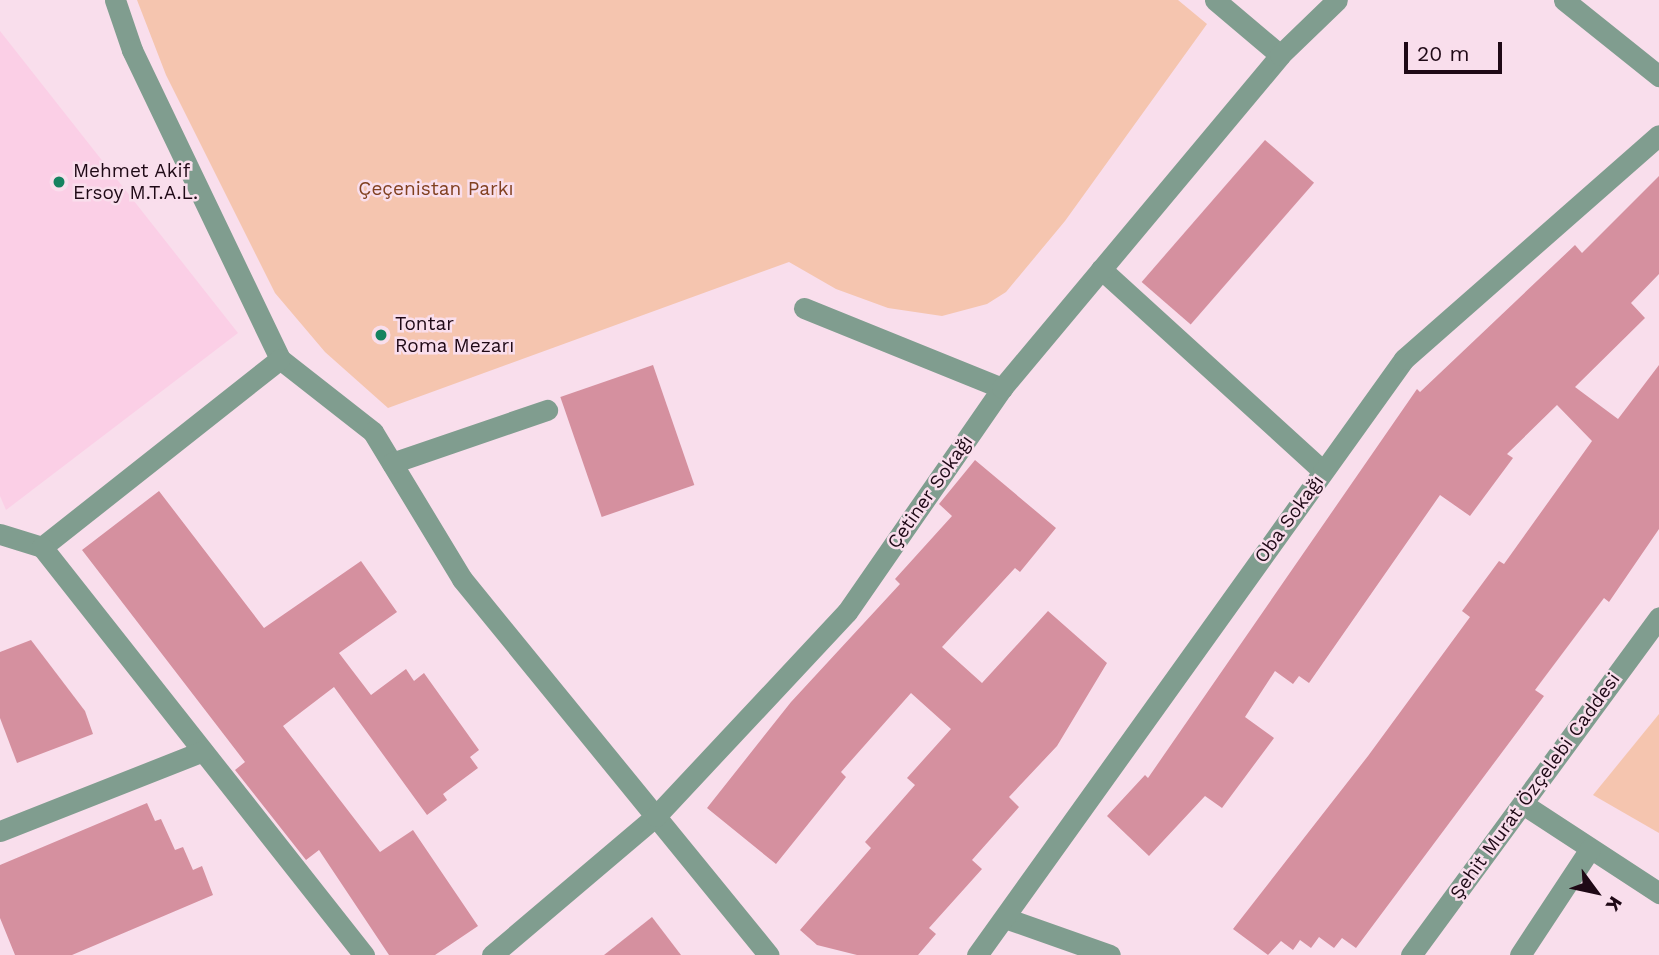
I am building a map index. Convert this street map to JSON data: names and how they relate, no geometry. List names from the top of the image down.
{
  "streets": {
    "street": ["Çetiner Sokağı", "Oba Sokağı", "Şehit Murat Özçelebi Caddesi"]
  },
  "parks": ["Çeçenistan Parkı"],
  "places": ["Mehmet Akif Ersoy M.T.A.L.", "Tontar Roma Mezarı"],
  "scale_bar": "20 m",
  "north": "bottom right"
}
